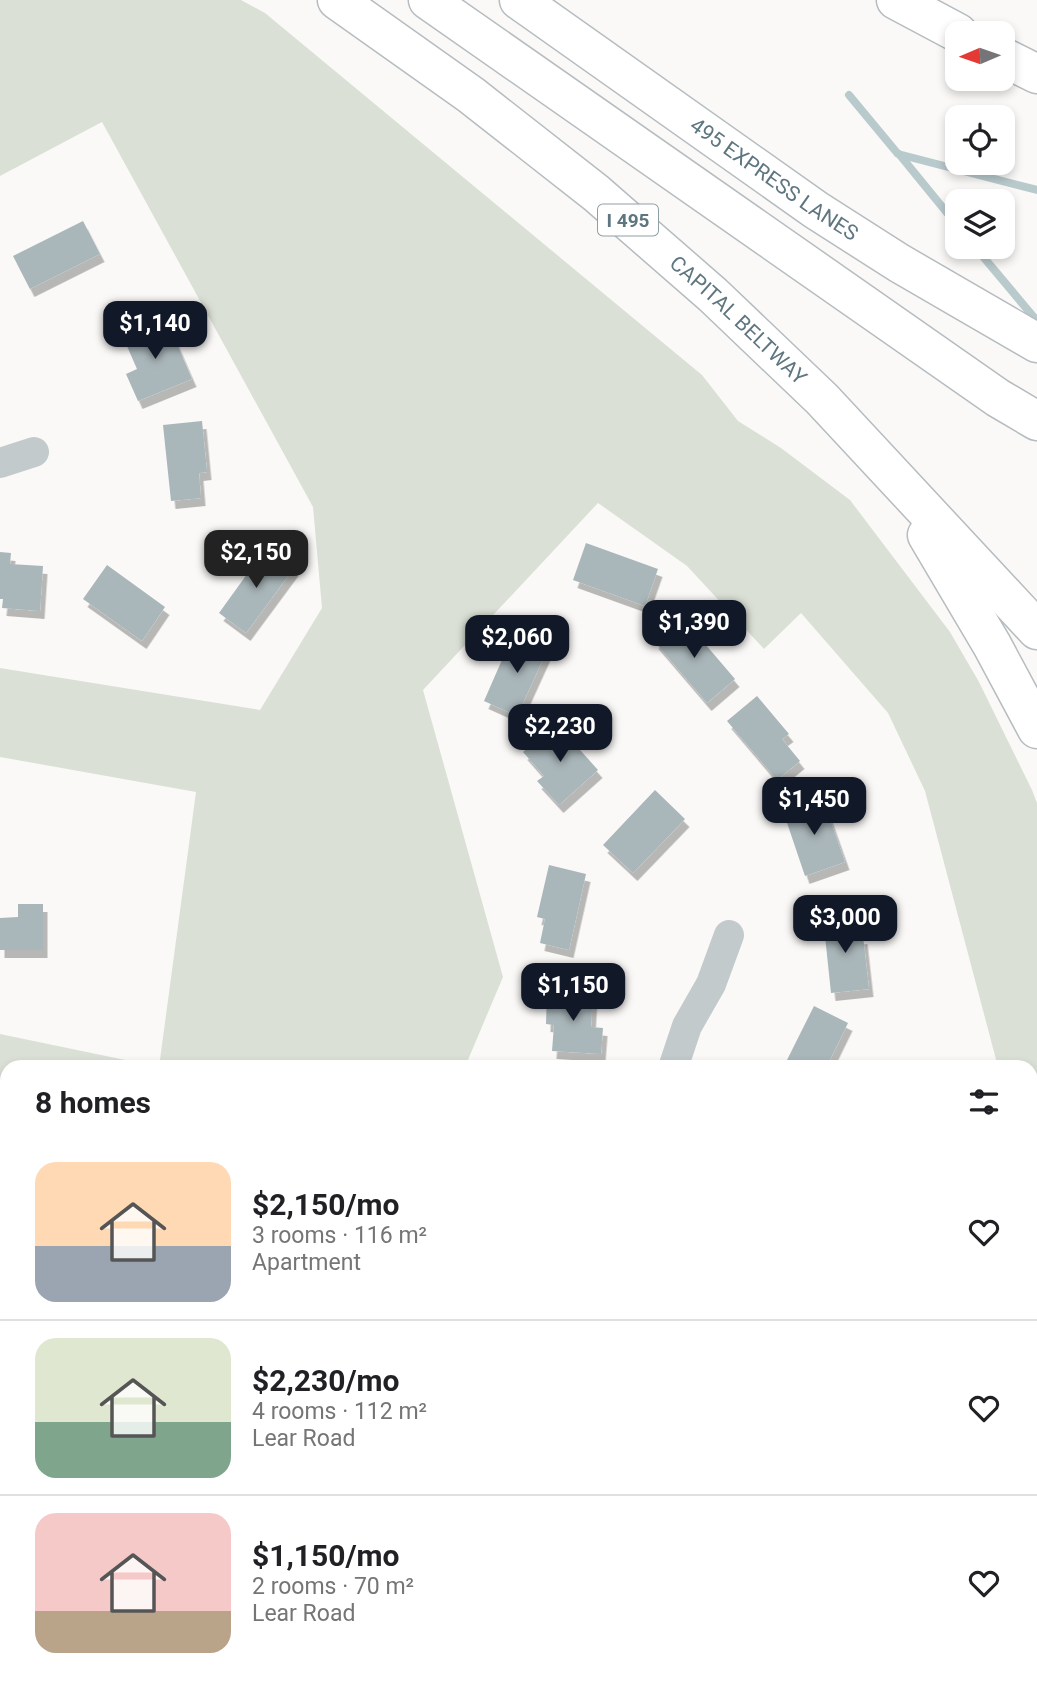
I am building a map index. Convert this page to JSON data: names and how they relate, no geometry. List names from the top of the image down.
{
  "streets": {
    "highway": ["495 EXPRESS LANES", "I 495", "CAPITAL BELTWAY"]
  },
  "north": "left",
  "page": {
    "price": [
      "$1,140",
      "$2,150",
      "$1,390",
      "$2,060",
      "$2,230",
      "$1,450",
      "$3,000",
      "$1,150"
    ],
    "heading": "8 homes",
    "list": [
      {
        "name": "$2,150/mo",
        "note": "3 rooms · 116 m² · Apartment"
      },
      {
        "name": "$2,230/mo",
        "note": "4 rooms · 112 m² · Lear Road"
      },
      {
        "name": "$1,150/mo",
        "note": "2 rooms · 70 m² · Lear Road"
      }
    ]
  }
}
